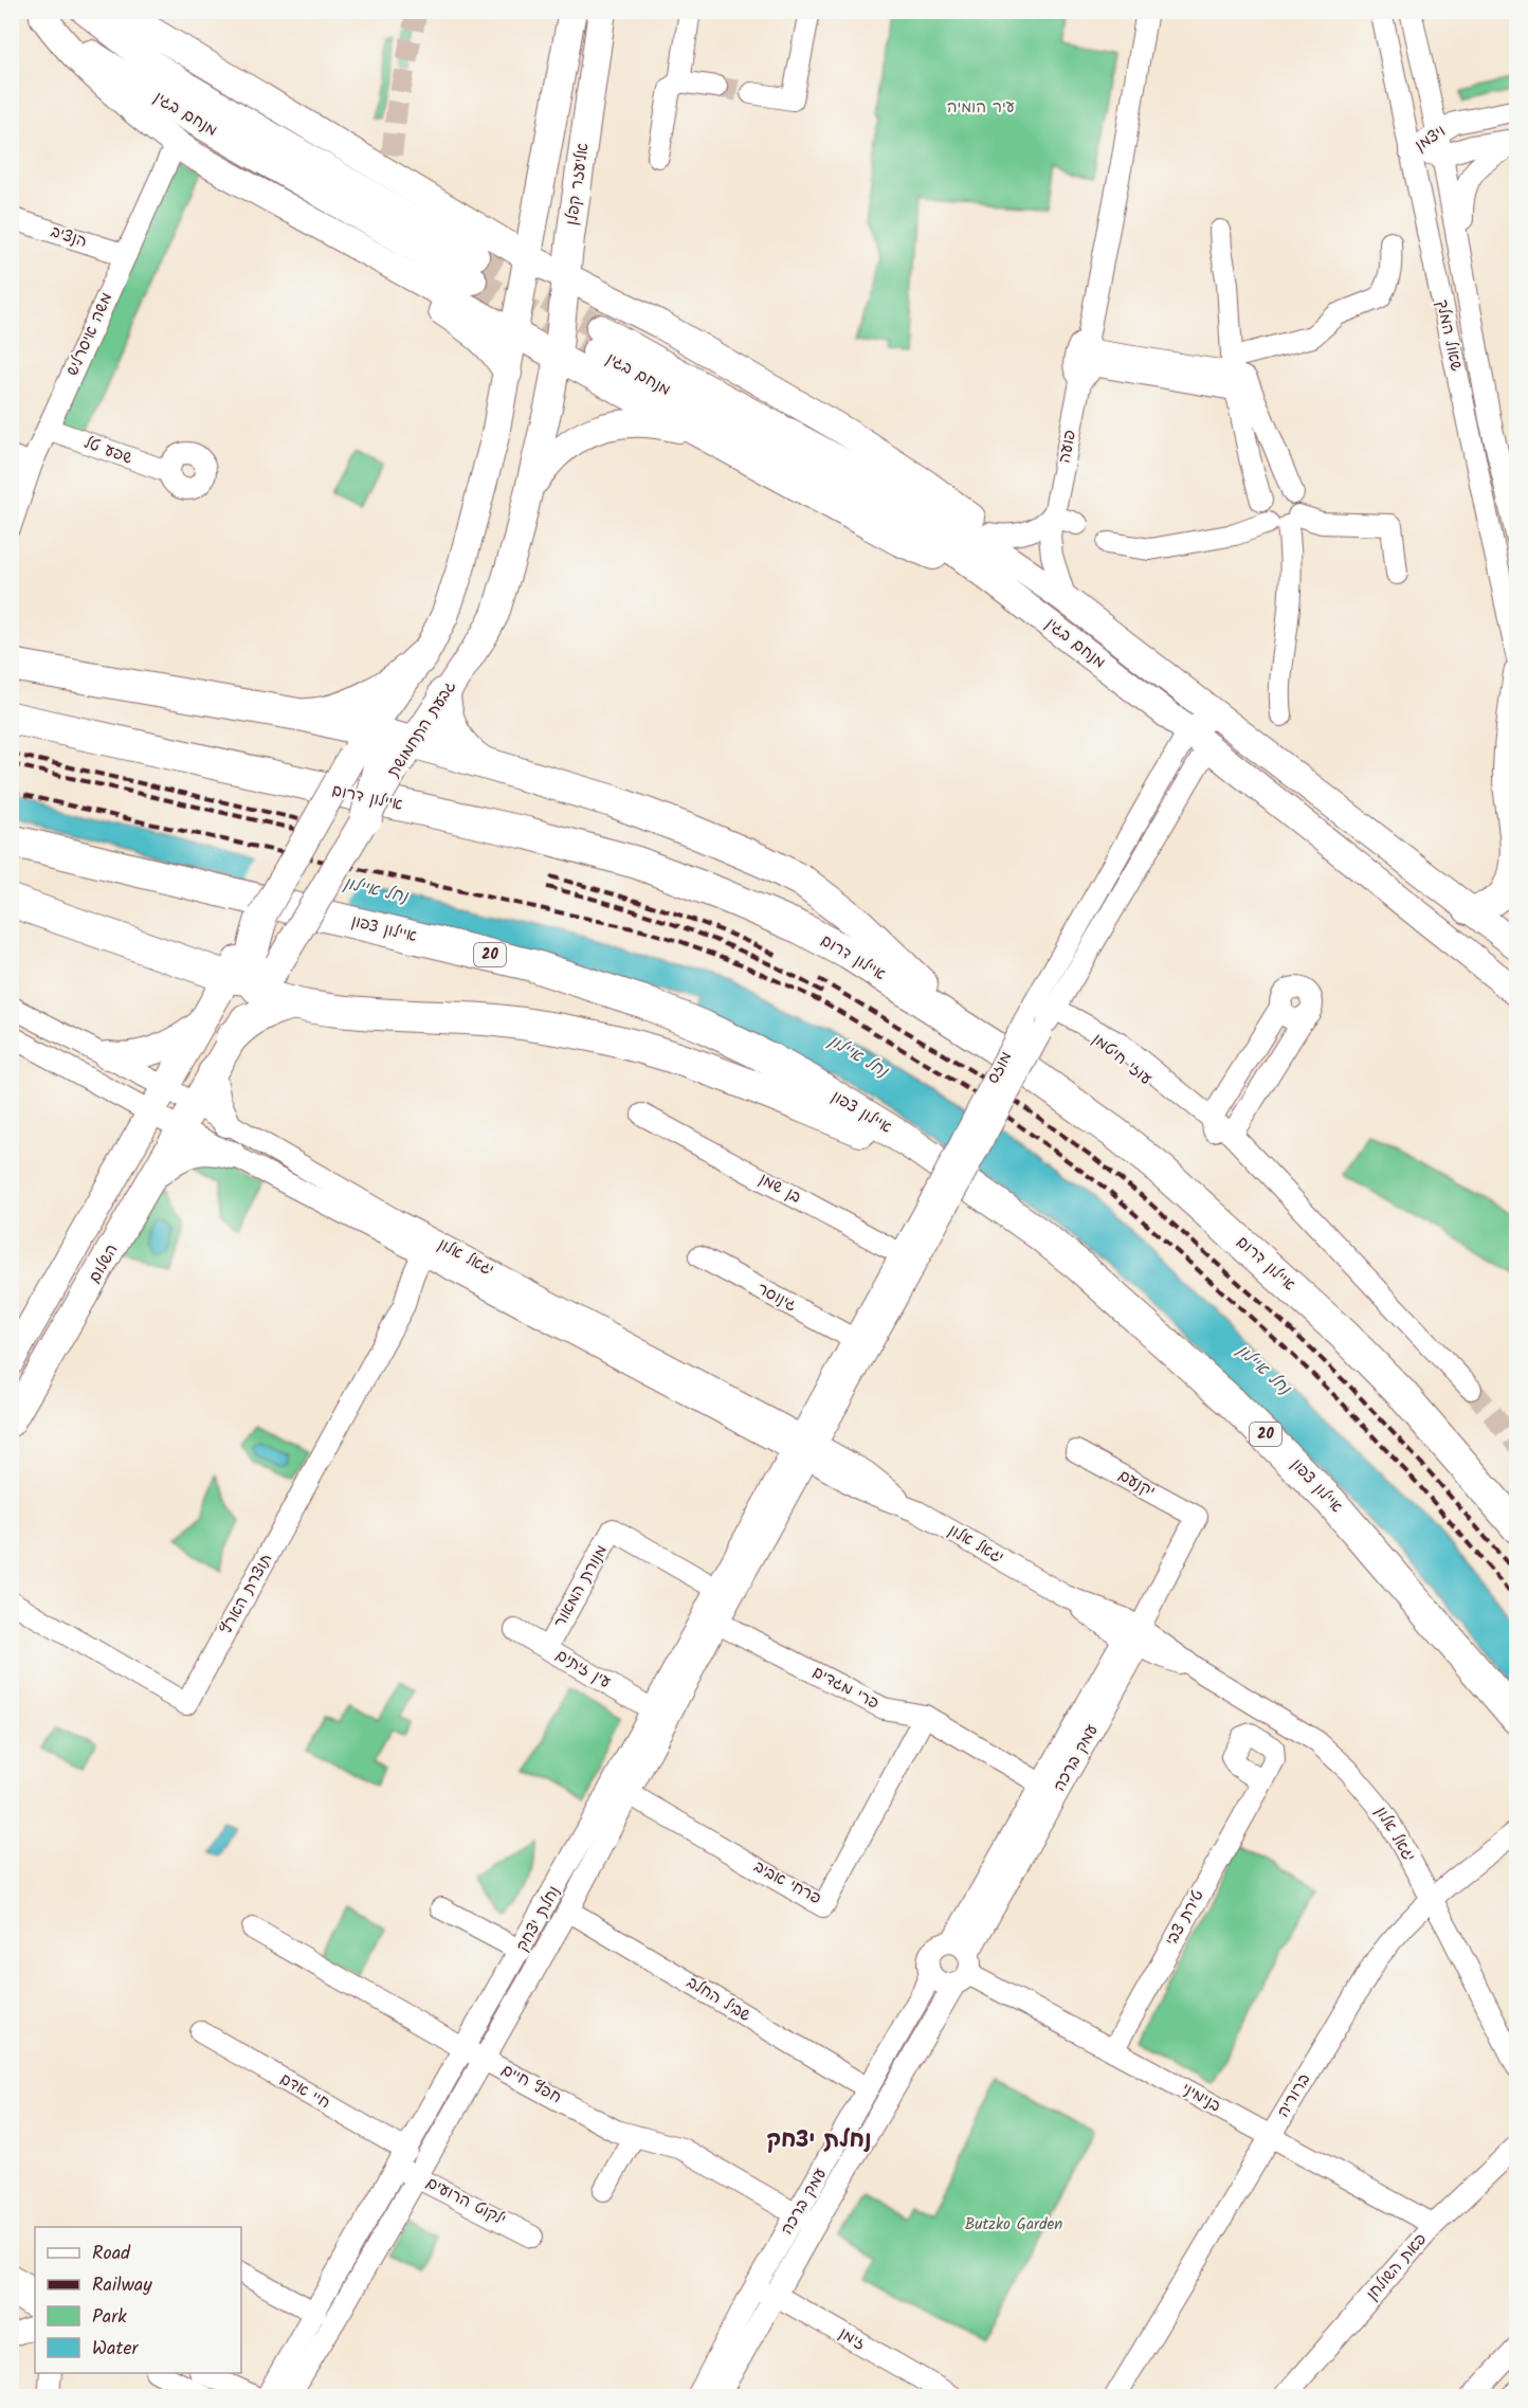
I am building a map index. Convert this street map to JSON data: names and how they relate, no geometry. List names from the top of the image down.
{
  "streets": {
    "highway": ["איילון דרום", "איילון צפון", "20"],
    "main road": [
      "מנחם בגין",
      "אליעזר קפלן",
      "גבעת התחמושת",
      "השלום"
    ],
    "street": [
      "ויצמן",
      "הנציב",
      "משה איסרליש",
      "שאול המלך",
      "פועה",
      "שפע טל",
      "עוזי חיטמן",
      "מוזס",
      "בן שמן",
      "יגאל אלון",
      "גינוסר",
      "יקנעם",
      "מנורת המאור",
      "תוצרת הארץ",
      "עין זיתים",
      "פרי מגדים",
      "עמק ברכה",
      "פרחי אביב",
      "טירת צבי",
      "נחלת יצחק",
      "שביל החלב",
      "חפץ חיים",
      "חיי אדם",
      "ברוריה",
      "בנימיני",
      "ילקוט הרועים",
      "פאת השולחן",
      "זימן"
    ]
  },
  "crossings": [
    ["מנחם בגין", "פועה"],
    ["מנחם בגין", "מוזס"],
    ["ויצמן", "שאול המלך"],
    ["אליעזר קפלן", "גבעת התחמושת"],
    ["הנציב", "משה איסרליש"],
    ["משה איסרליש", "שפע טל"],
    ["עוזי חיטמן", "מוזס"],
    ["מוזס", "בן שמן"],
    ["מוזס", "יגאל אלון"],
    ["מוזס", "גינוסר"],
    ["מוזס", "נחלת יצחק"],
    ["יגאל אלון", "השלום"],
    ["יגאל אלון", "תוצרת הארץ"],
    ["יגאל אלון", "עמק ברכה"],
    ["יגאל אלון", "נחלת יצחק"],
    ["יגאל אלון", "ברוריה"],
    ["יקנעם", "עמק ברכה"],
    ["מנורת המאור", "עין זיתים"],
    ["מנורת המאור", "נחלת יצחק"],
    ["עין זיתים", "נחלת יצחק"],
    ["פרי מגדים", "עמק ברכה"],
    ["פרי מגדים", "פרחי אביב"],
    ["פרי מגדים", "נחלת יצחק"],
    ["עמק ברכה", "שביל החלב"],
    ["עמק ברכה", "חפץ חיים"],
    ["עמק ברכה", "בנימיני"],
    ["עמק ברכה", "זימן"],
    ["פרחי אביב", "נחלת יצחק"],
    ["טירת צבי", "בנימיני"],
    ["נחלת יצחק", "שביל החלב"],
    ["נחלת יצחק", "חפץ חיים"],
    ["נחלת יצחק", "חיי אדם"],
    ["נחלת יצחק", "ילקוט הרועים"],
    ["חיי אדם", "ילקוט הרועים"],
    ["ברוריה", "בנימיני"],
    ["בנימיני", "פאת השולחן"]
  ],
  "districts": ["נחלת יצחק"],
  "water": ["נחל איילון"],
  "parks": ["עיר הומיה", "Butzko Garden"],
  "legend": [
    "Road",
    "Railway",
    "Park",
    "Water"
  ]
}
